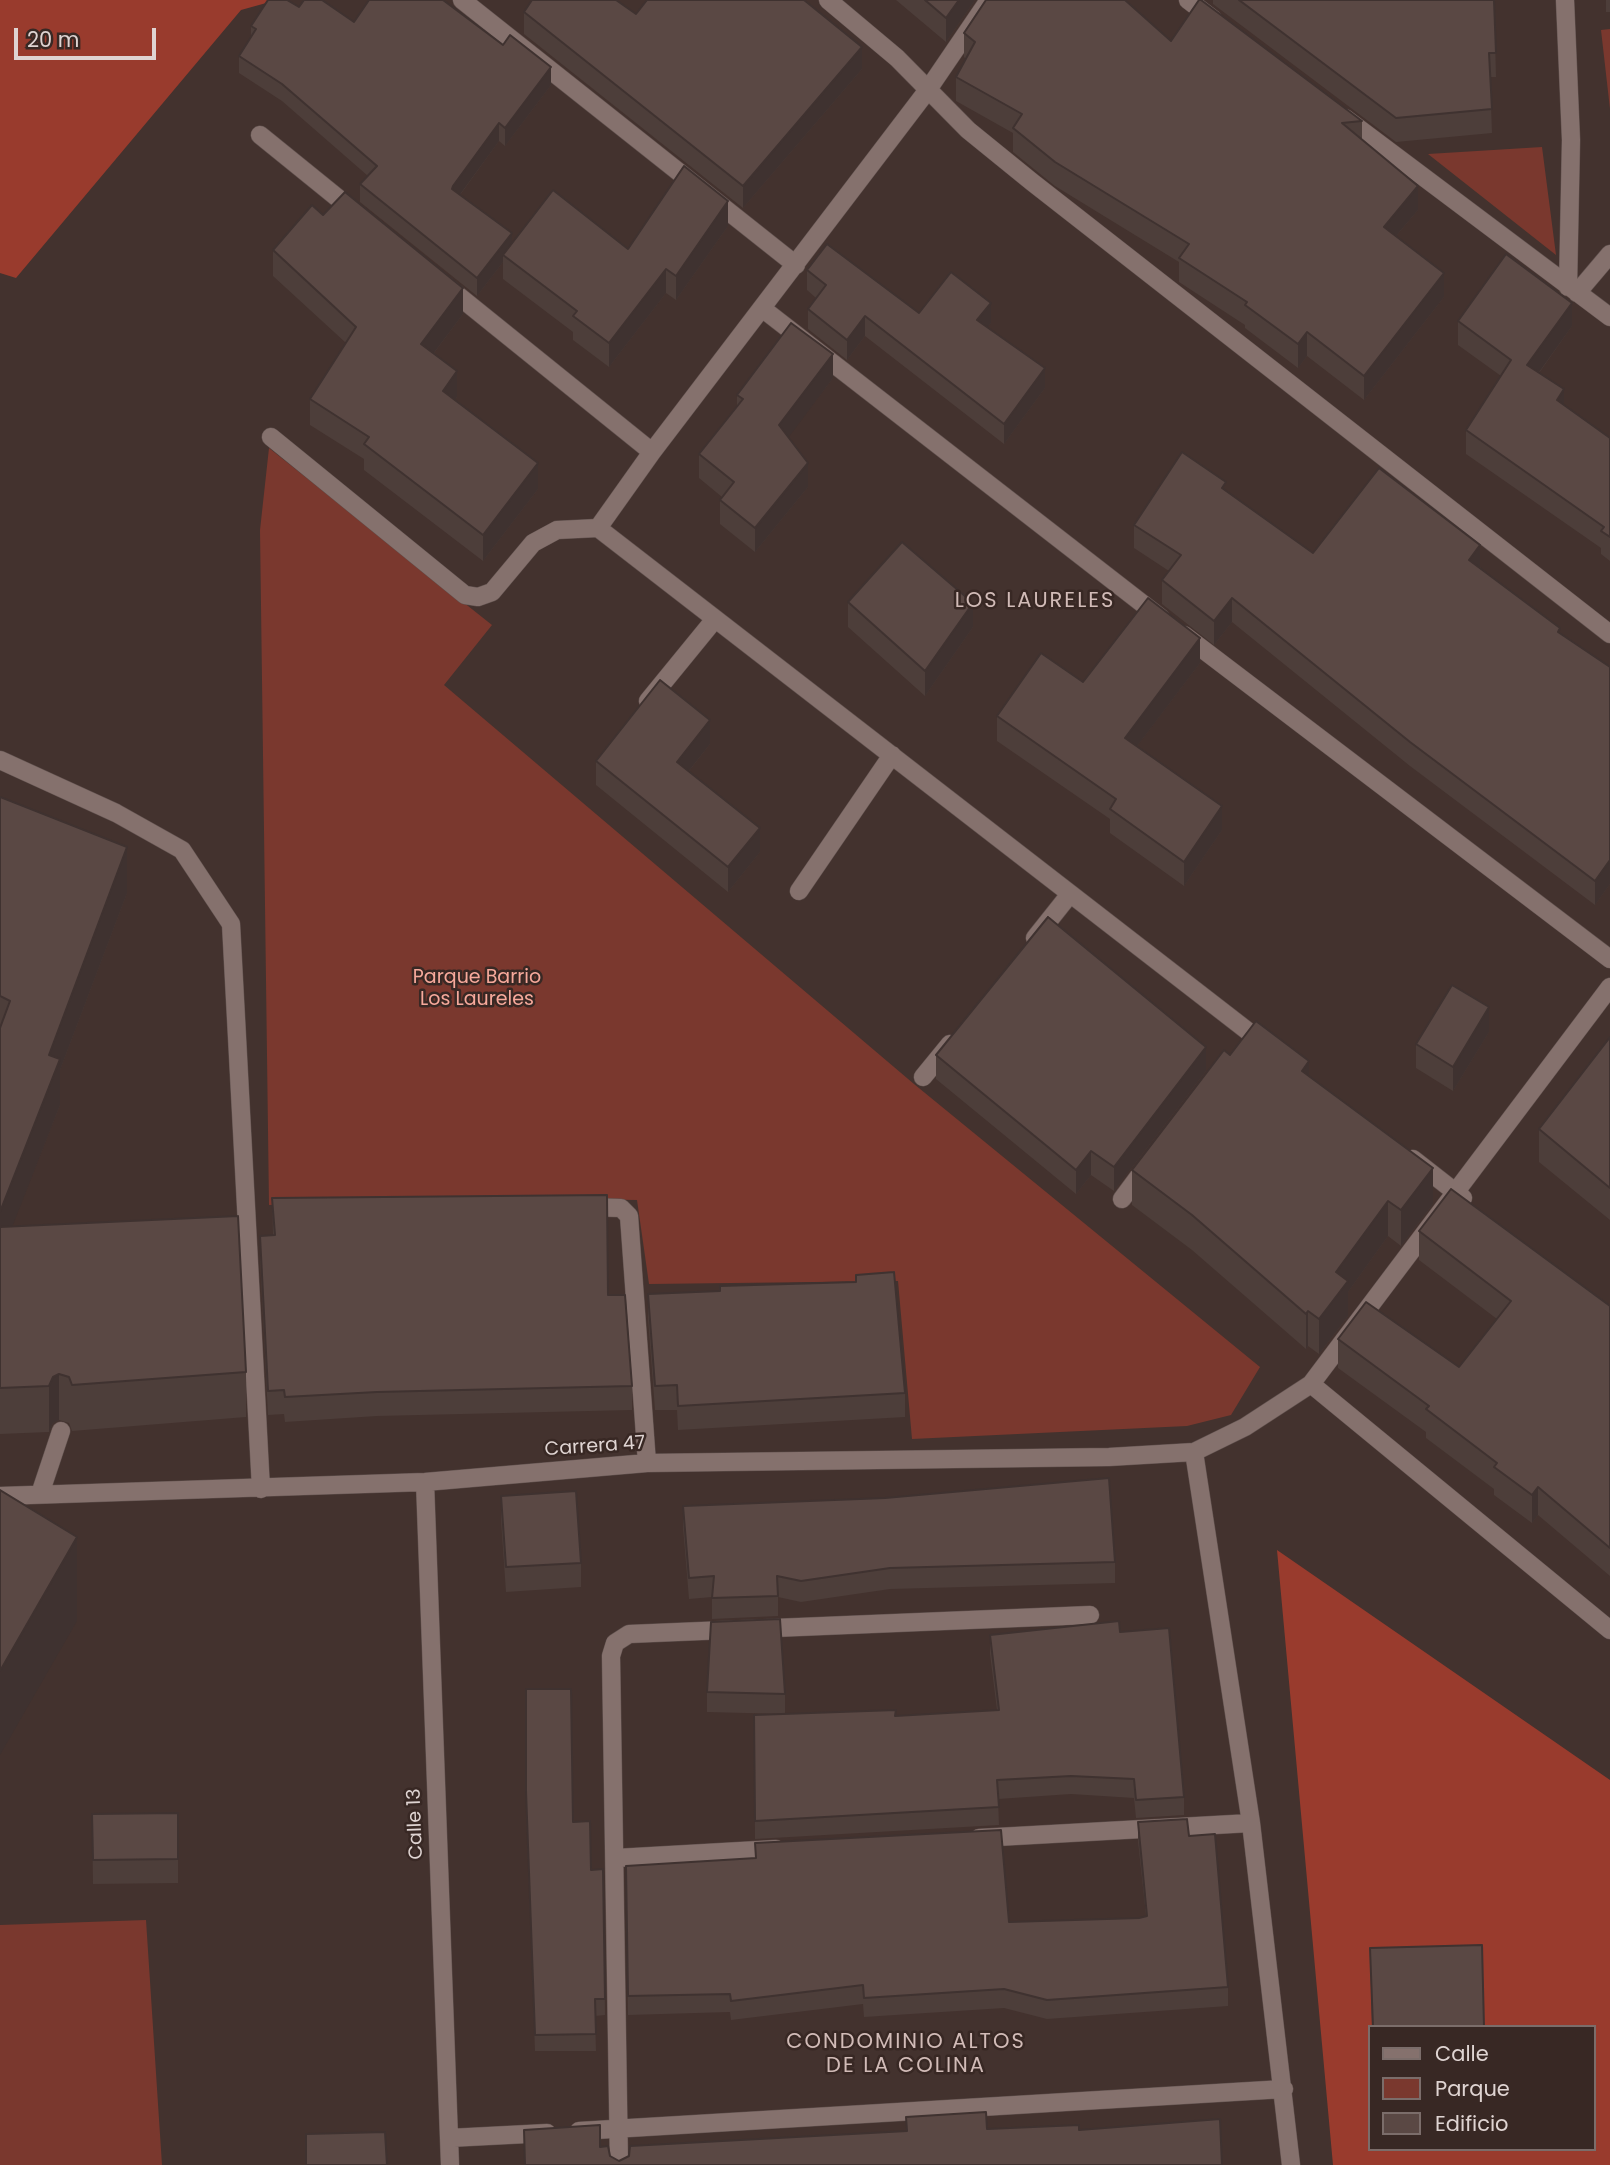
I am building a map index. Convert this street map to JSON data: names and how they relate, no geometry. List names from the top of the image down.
{
  "streets": {
    "street": ["Carrera 47", "Calle 13"]
  },
  "crossings": [
    ["Carrera 47", "Calle 13"]
  ],
  "districts": ["LOS LAURELES", "CONDOMINIO ALTOS DE LA COLINA"],
  "parks": ["Parque Barrio Los Laureles"],
  "legend": ["Calle", "Parque", "Edificio"],
  "scale_bar": "20 m"
}
